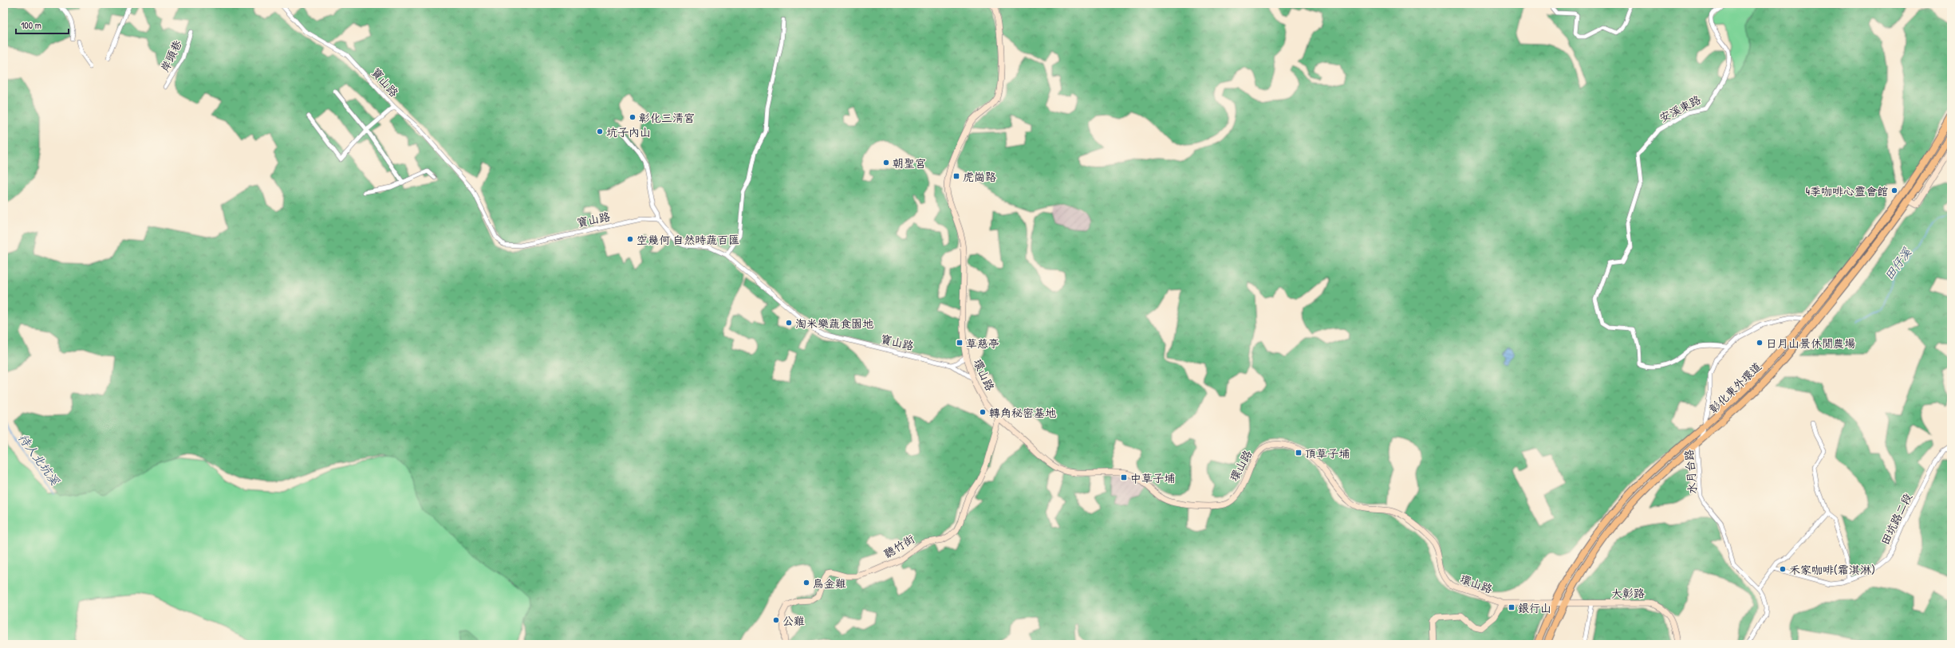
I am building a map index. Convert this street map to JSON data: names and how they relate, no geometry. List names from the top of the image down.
{
  "streets": {
    "main road": [
      "環山路",
      "彰化東外環道",
      "聽竹街",
      "大彰路"
    ],
    "street": [
      "岸頭巷",
      "寶山路",
      "安溪東路",
      "水月台路",
      "田坑路二段"
    ]
  },
  "crossings": [
    ["寶山路", "環山路"],
    ["安溪東路", "水月台路"],
    ["環山路", "彰化東外環道"],
    ["環山路", "聽竹街"],
    ["環山路", "大彰路"],
    ["彰化東外環道", "水月台路"]
  ],
  "water": ["田仔溪", "待人北坑溪"],
  "places": {
    "other": [
      "彰化三清宮",
      "坑子內山",
      "朝聖宮",
      "4季咖啡心靈會館",
      "空幾何 自然時蔬百匯",
      "淘米樂蔬食園地",
      "日月山景休閒農場",
      "轉角秘密基地",
      "禾家咖啡(霜淇淋)",
      "烏金雞",
      "公雞"
    ],
    "transit": [
      "虎崗路",
      "草慈亭",
      "頂草子埔",
      "中草子埔",
      "銀行山"
    ]
  },
  "scale_bar": "100 m"
}
